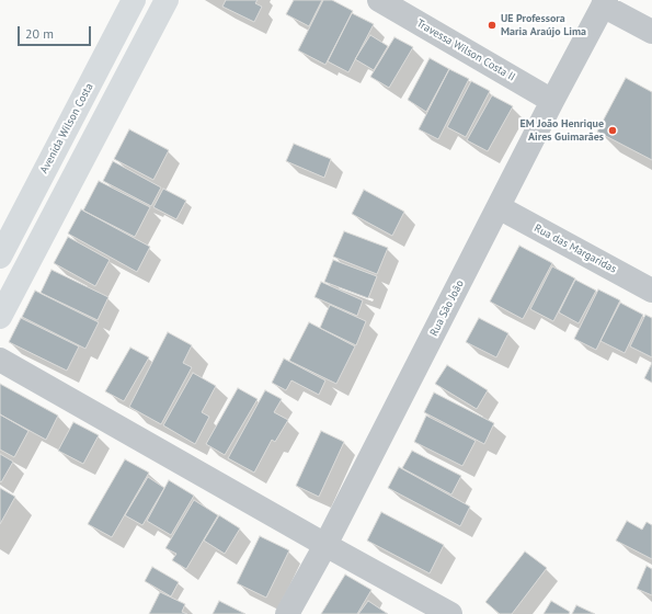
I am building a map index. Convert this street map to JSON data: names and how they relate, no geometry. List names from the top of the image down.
{
  "streets": {
    "street": [
      "Travessa Wilson Costa II",
      "Avenida Wilson Costa",
      "Rua das Margaridas",
      "Rua São João"
    ]
  },
  "crossings": [
    ["Travessa Wilson Costa II", "Rua São João"],
    ["Rua das Margaridas", "Rua São João"]
  ],
  "places": ["UE Professora Maria Araújo Lima", "EM João Henrique Aires Guimarães"],
  "scale_bar": "20 m"
}
